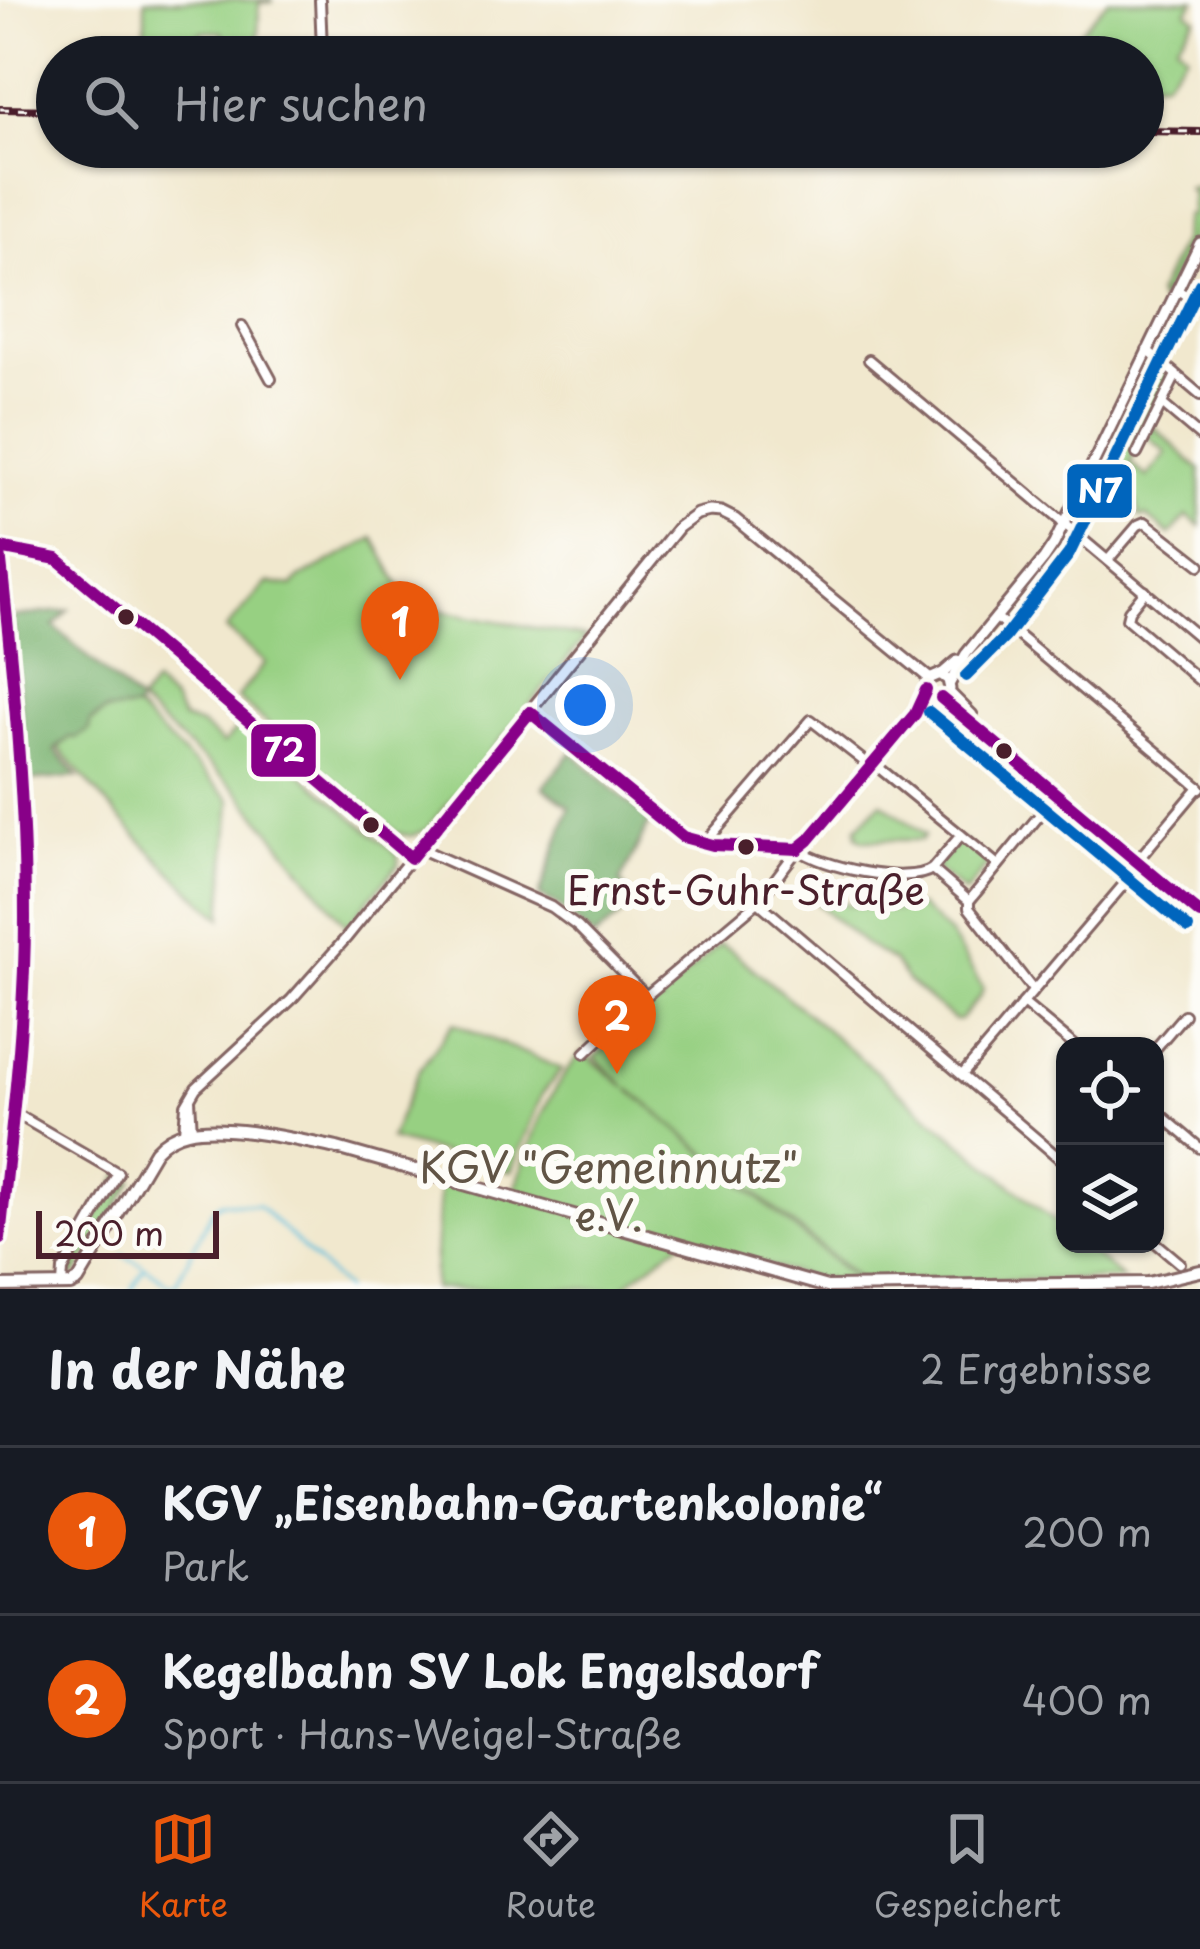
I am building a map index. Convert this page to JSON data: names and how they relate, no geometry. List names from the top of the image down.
{
  "parks": ["KGV \"Gemeinnutz\" e.V."],
  "places": ["Ernst-Guhr-Straße"],
  "lines": ["transit line N7", "transit line 72"],
  "scale_bar": "200 m",
  "page": {
    "search": "Hier suchen",
    "pins": ["1", "2"],
    "scale": "200 m",
    "heading": ["In der Nähe", "2 Ergebnisse"],
    "list": [
      {
        "mark": "1",
        "name": "KGV „Eisenbahn-Gartenkolonie“",
        "note": "Park",
        "value": "200 m"
      },
      {
        "mark": "2",
        "name": "Kegelbahn SV Lok Engelsdorf",
        "note": "Sport · Hans-Weigel-Straße",
        "value": "400 m"
      }
    ],
    "nav": ["Karte", "Route", "Gespeichert"]
  }
}
